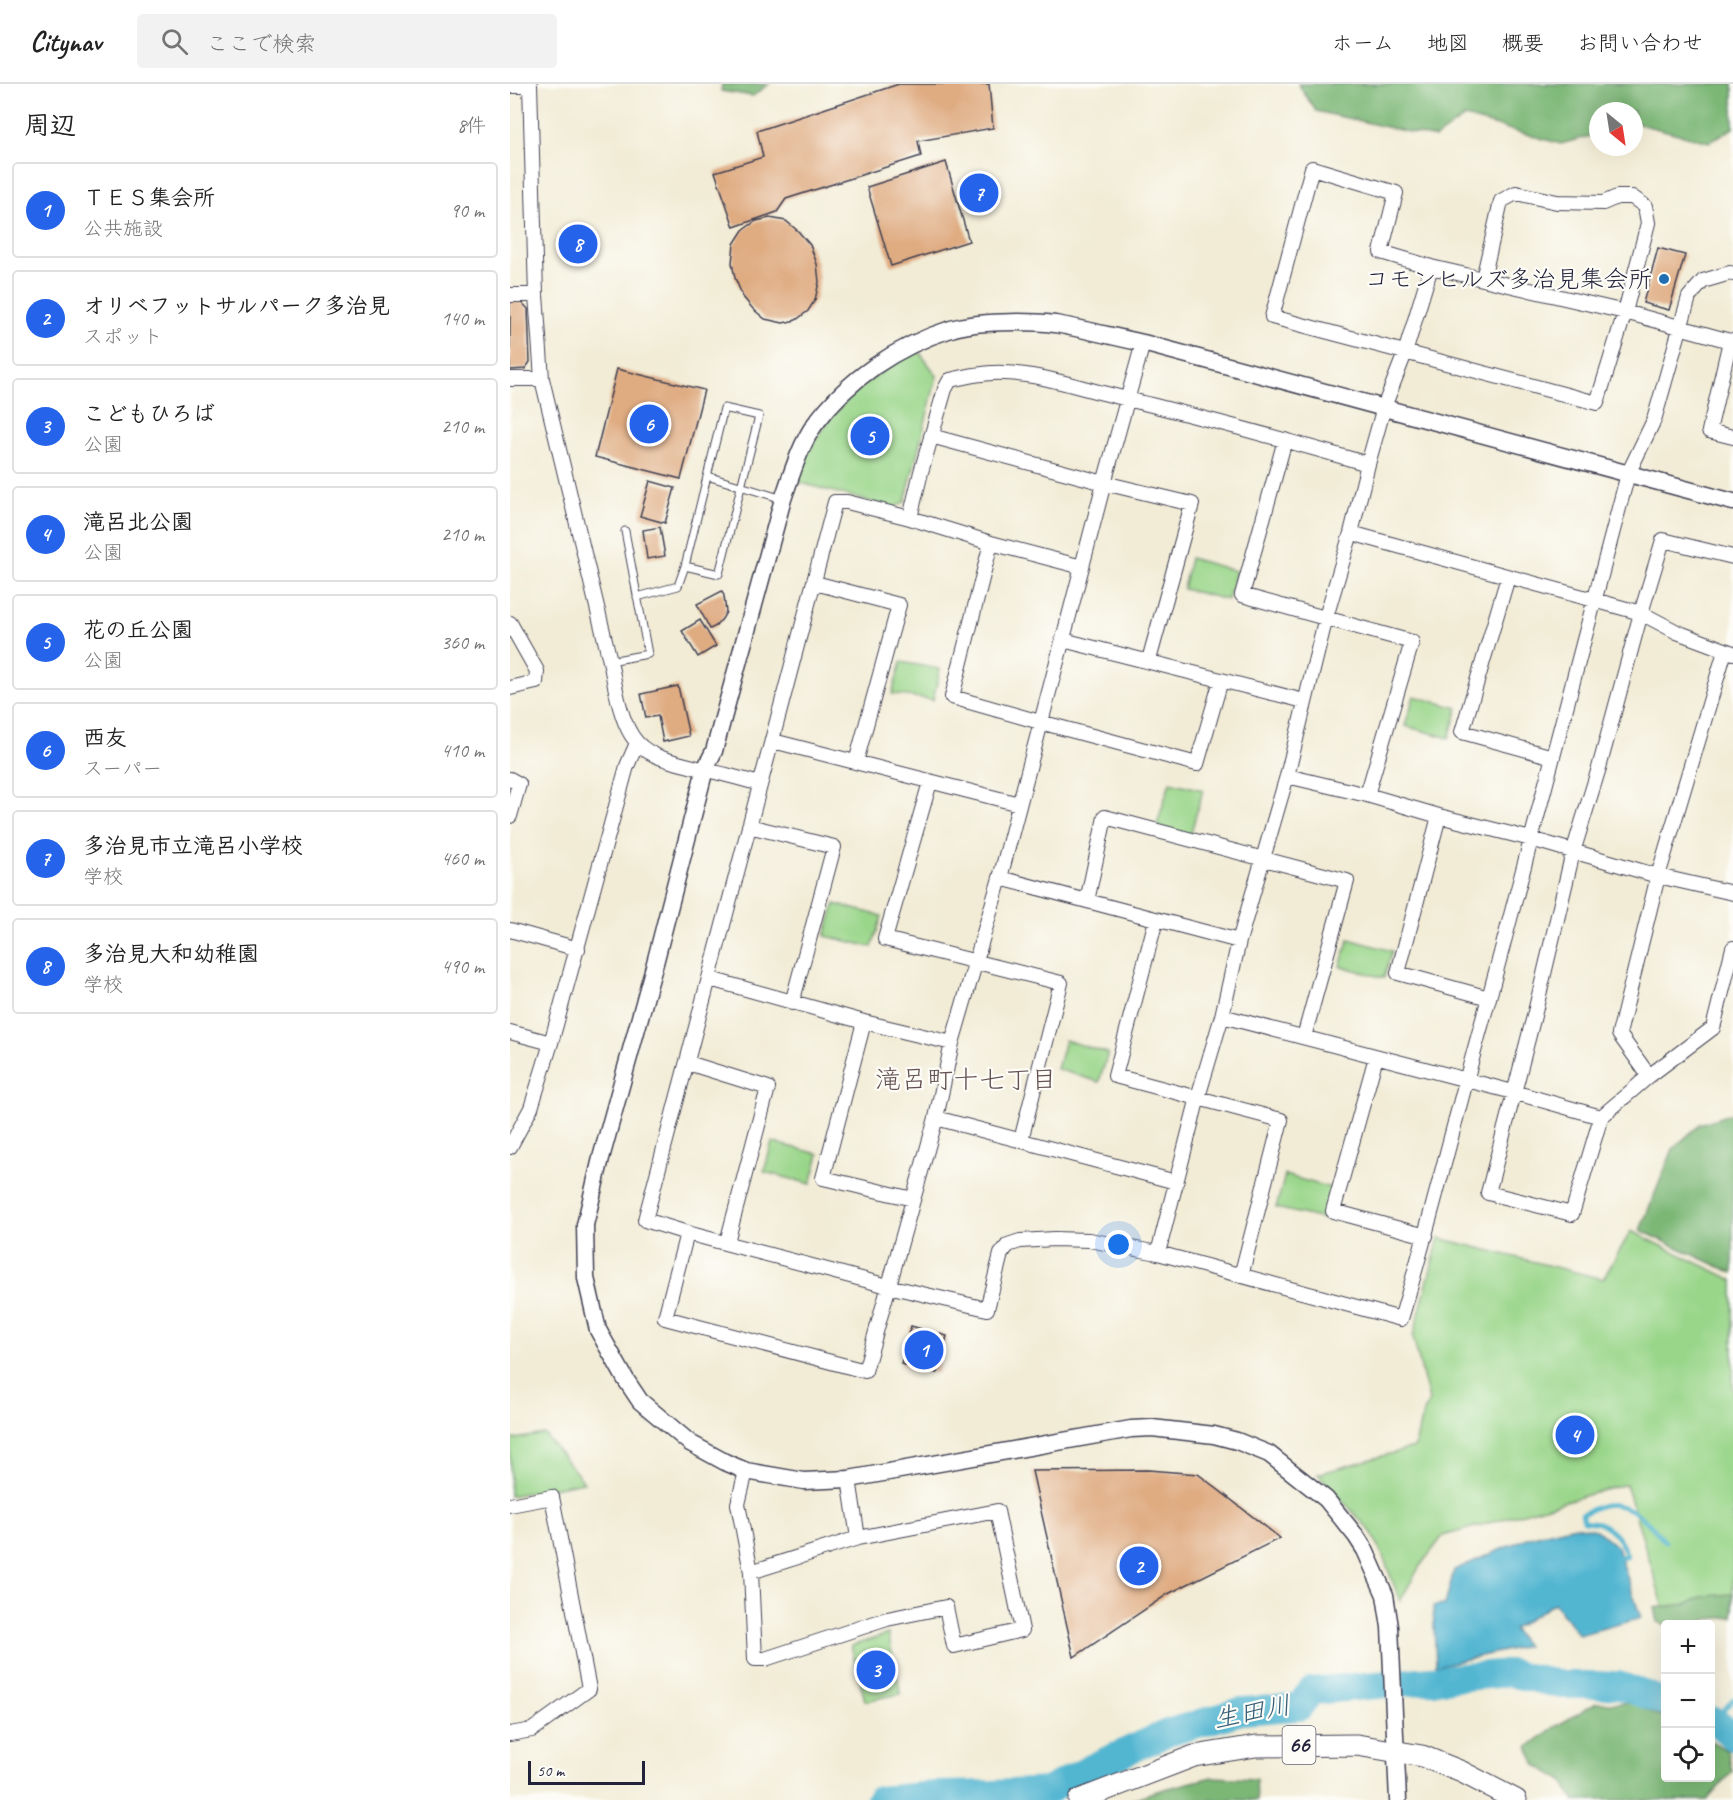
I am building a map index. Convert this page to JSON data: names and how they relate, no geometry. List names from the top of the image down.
{
  "streets": {
    "main road": ["66"]
  },
  "districts": ["滝呂町十七丁目"],
  "water": ["生田川"],
  "places": ["コモンヒルズ多治見集会所"],
  "scale_bar": "50 m",
  "north": "bottom right",
  "page": {
    "header": "Citynav",
    "search": "ここで検索",
    "nav": [
      "ホーム",
      "地図",
      "概要",
      "お問い合わせ"
    ],
    "heading": ["周辺", "8件"],
    "list": [
      {
        "mark": "1",
        "name": "ＴＥＳ集会所",
        "note": "公共施設",
        "value": "90 m"
      },
      {
        "mark": "2",
        "name": "オリベフットサルパーク多治見",
        "note": "スポット",
        "value": "140 m"
      },
      {
        "mark": "3",
        "name": "こどもひろば",
        "note": "公園",
        "value": "210 m"
      },
      {
        "mark": "4",
        "name": "滝呂北公園",
        "note": "公園",
        "value": "210 m"
      },
      {
        "mark": "5",
        "name": "花の丘公園",
        "note": "公園",
        "value": "360 m"
      },
      {
        "mark": "6",
        "name": "西友",
        "note": "スーパー",
        "value": "410 m"
      },
      {
        "mark": "7",
        "name": "多治見市立滝呂小学校",
        "note": "学校",
        "value": "460 m"
      },
      {
        "mark": "8",
        "name": "多治見大和幼稚園",
        "note": "学校",
        "value": "490 m"
      }
    ],
    "pins": [
      "7",
      "8",
      "6",
      "5",
      "1",
      "4",
      "2",
      "3"
    ],
    "map_buttons": ["+", "−"],
    "scale": "50 m"
  }
}
